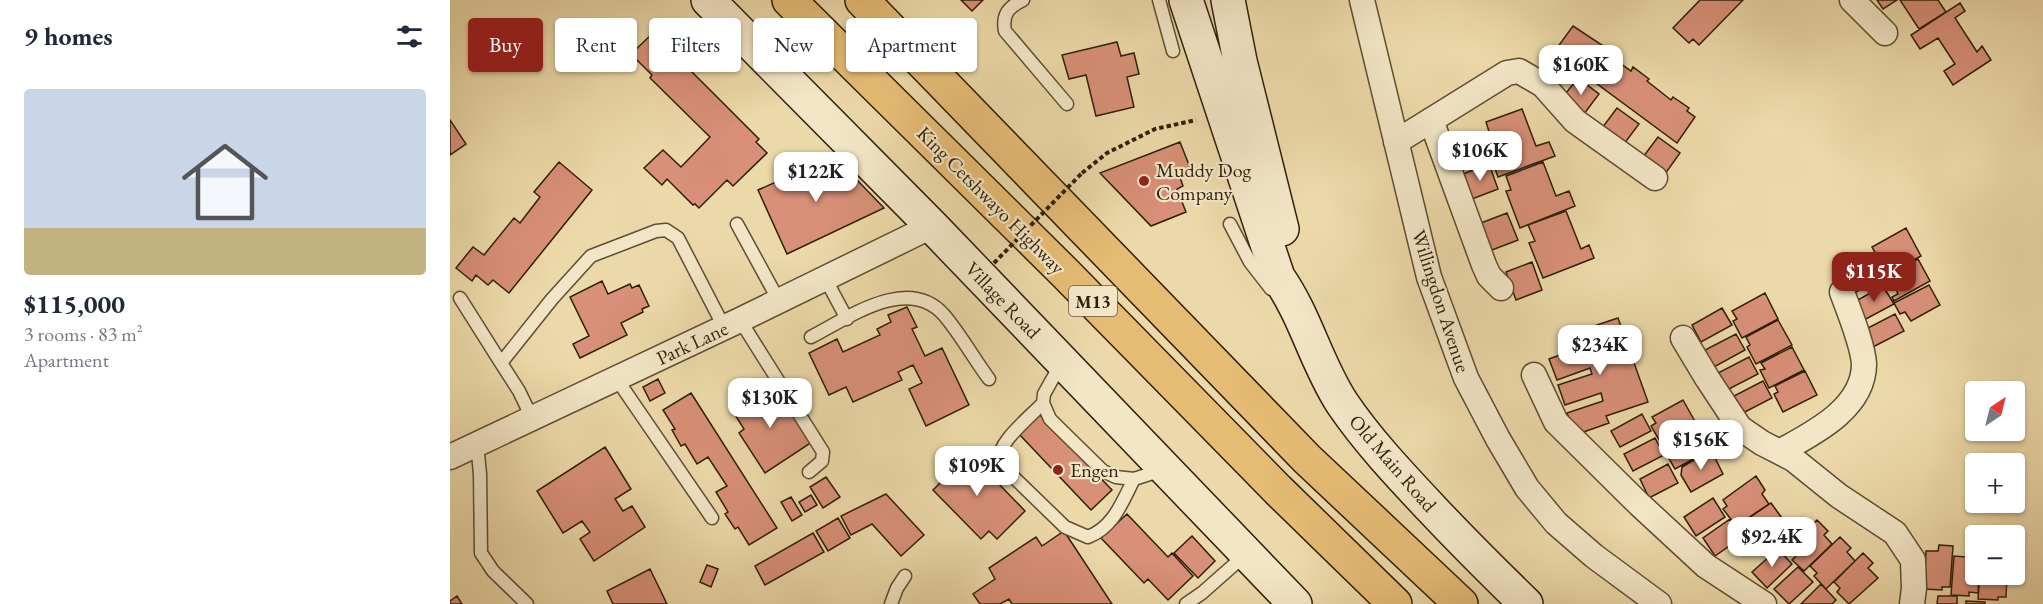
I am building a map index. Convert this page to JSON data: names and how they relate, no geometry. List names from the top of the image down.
{
  "streets": {
    "highway": ["King Cetshwayo Highway", "M13"],
    "main road": ["Village Road", "Old Main Road"],
    "street": ["Willingdon Avenue", "Park Lane"]
  },
  "crossings": [
    ["Village Road", "Park Lane"]
  ],
  "places": ["Muddy Dog Company", "Engen"],
  "north": "top right",
  "page": {
    "heading": "9 homes",
    "chip": [
      "Buy",
      "Rent",
      "Filters",
      "New",
      "Apartment"
    ],
    "price": [
      "$160K",
      "$106K",
      "$122K",
      "$115K",
      "$234K",
      "$130K",
      "$156K",
      "$109K",
      "$92.4K"
    ],
    "list": [
      {
        "name": "$115,000",
        "note": "3 rooms · 83 m² · Apartment"
      }
    ],
    "map_buttons": ["+", "−"]
  }
}
